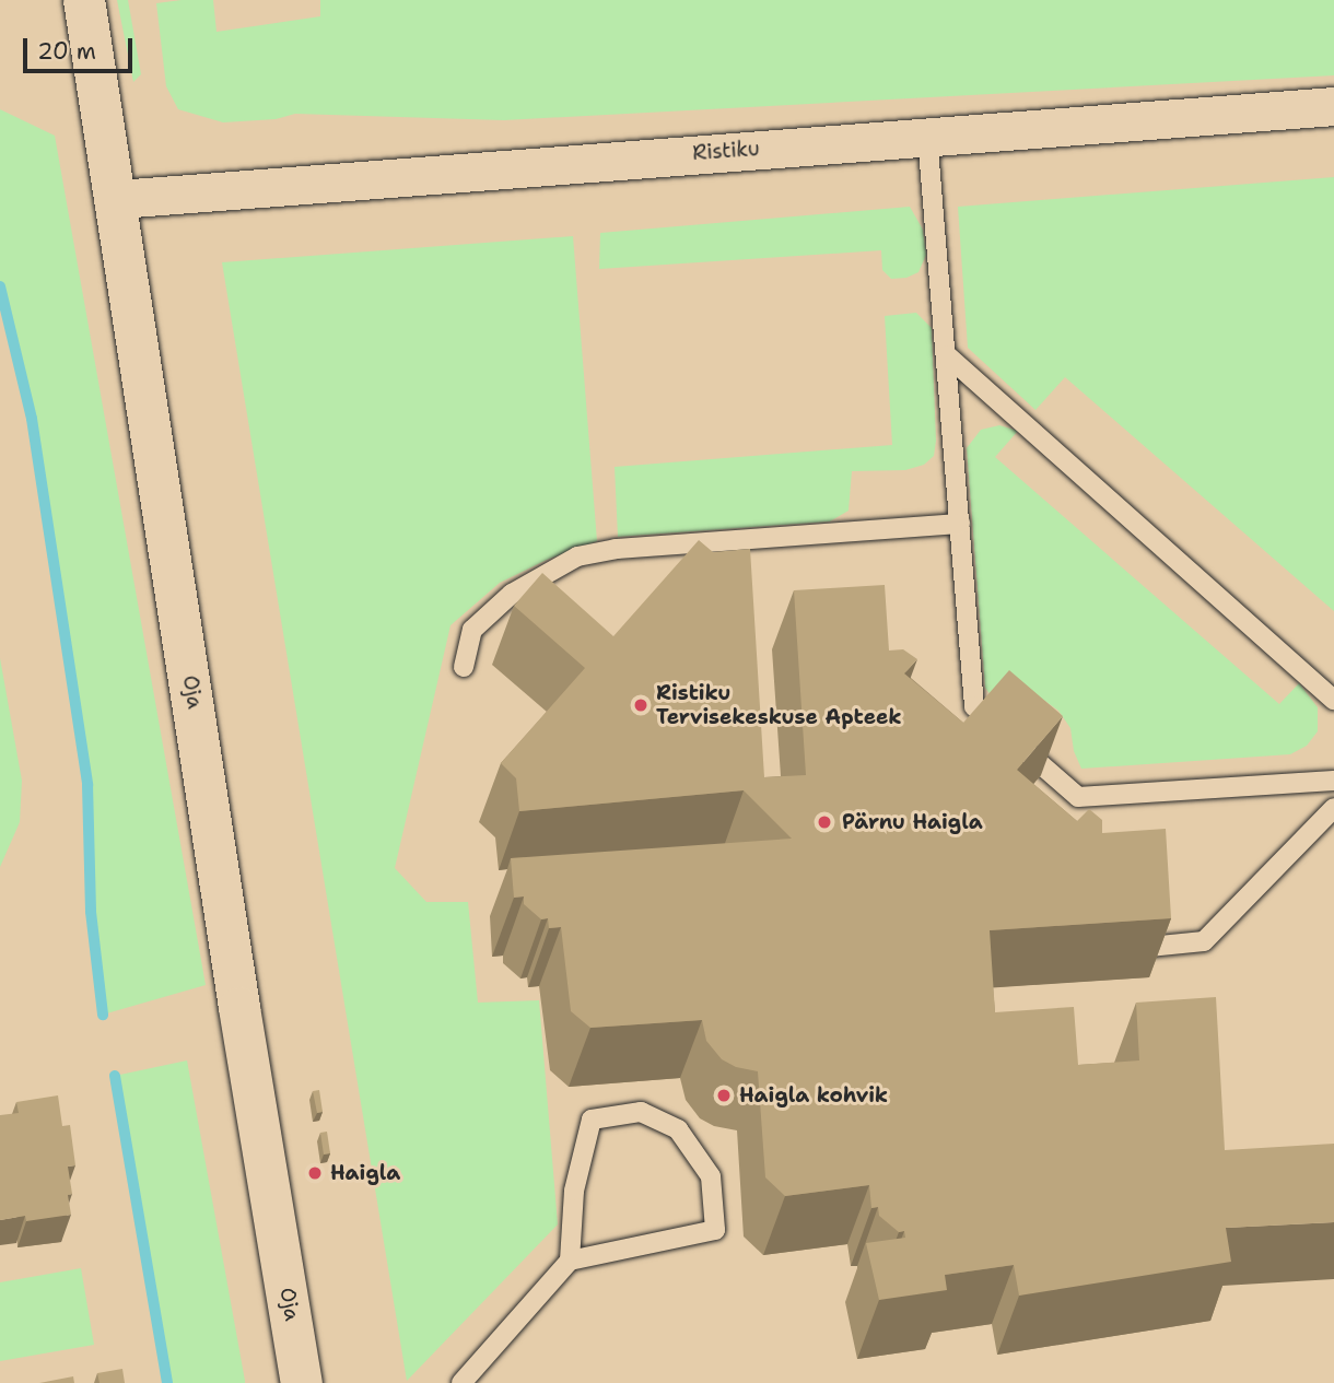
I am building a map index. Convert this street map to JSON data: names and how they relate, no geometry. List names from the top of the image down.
{
  "streets": {
    "street": ["Ristiku", "Oja"]
  },
  "crossings": [
    ["Ristiku", "Oja"]
  ],
  "places": [
    "Ristiku Tervisekeskuse Apteek",
    "Pärnu Haigla",
    "Haigla kohvik",
    "Haigla"
  ],
  "scale_bar": "20 m"
}
